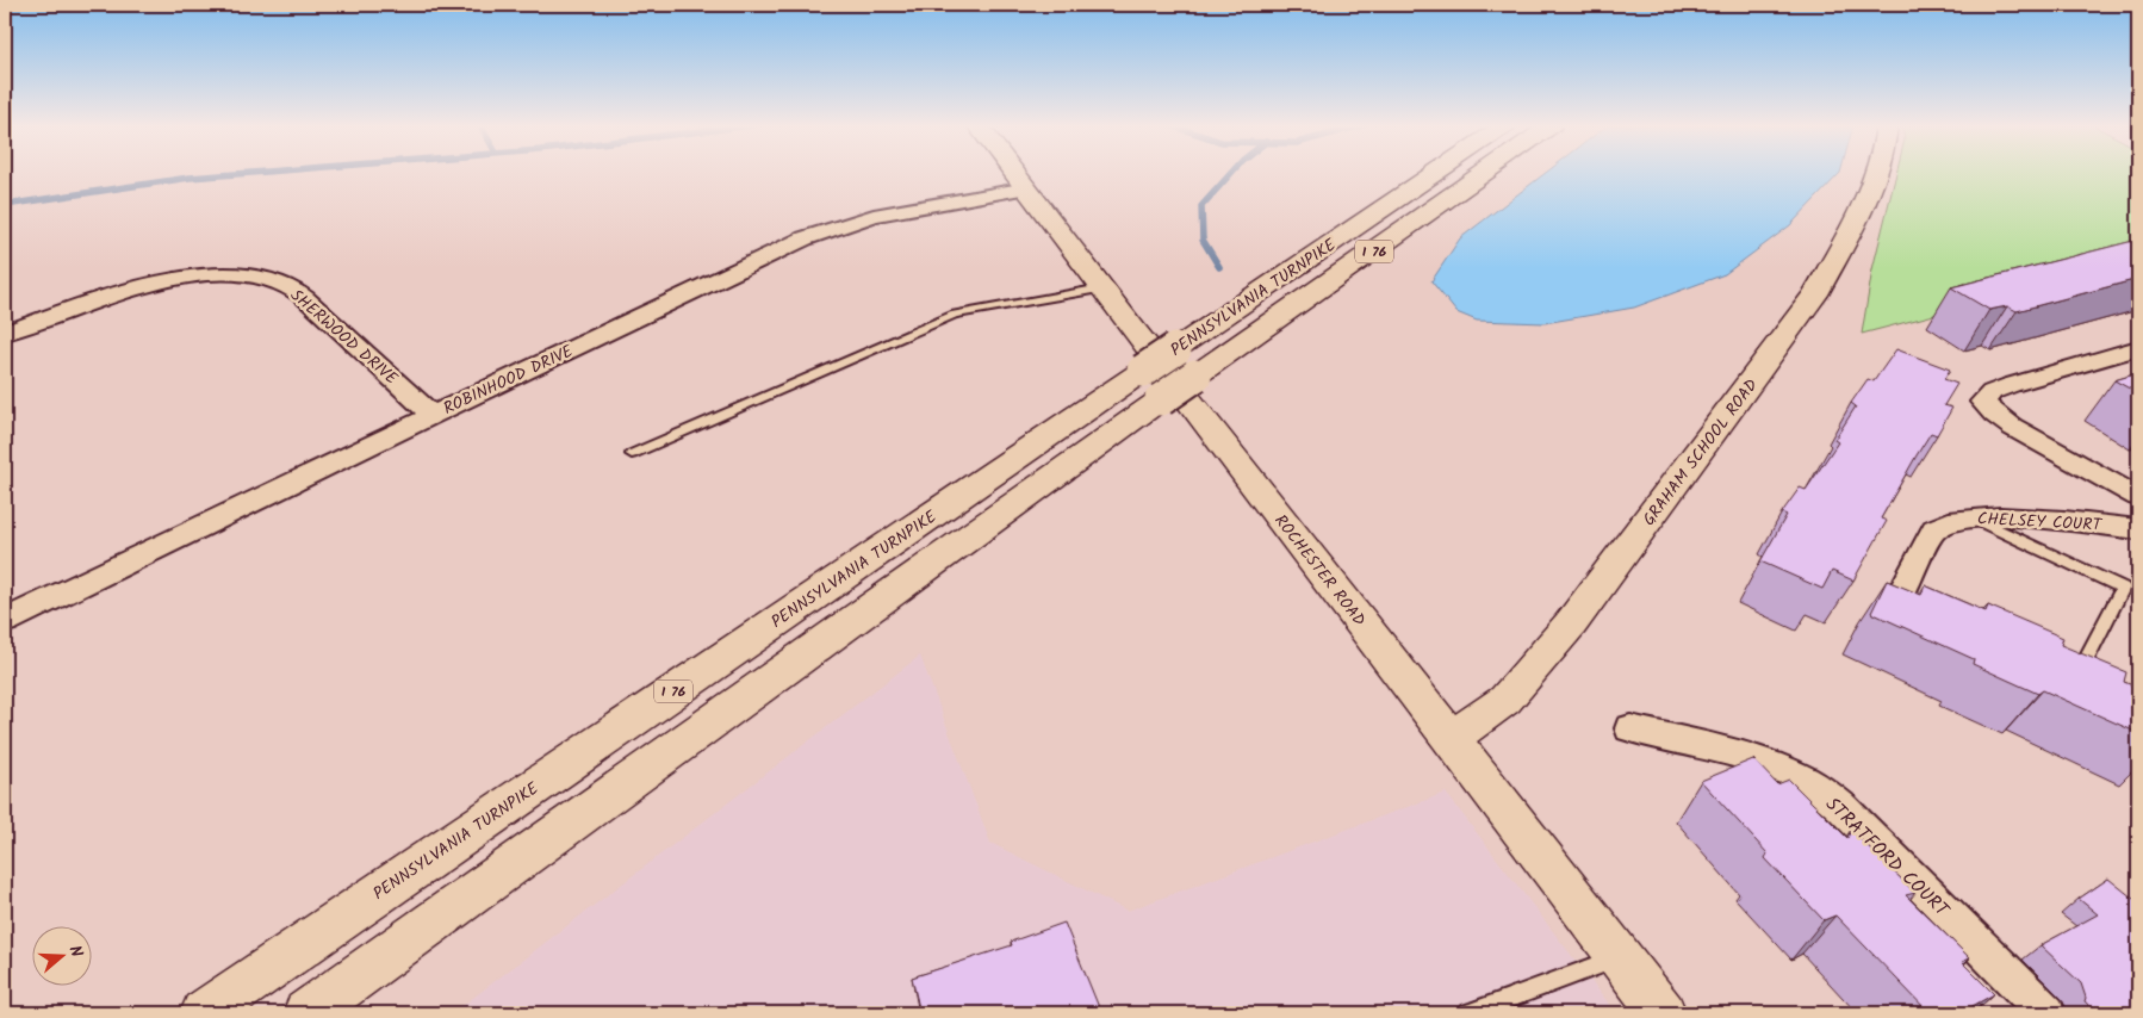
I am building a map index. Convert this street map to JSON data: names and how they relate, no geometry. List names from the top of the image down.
{
  "streets": {
    "main road": [
      "I 76",
      "PENNSYLVANIA TURNPIKE",
      "GRAHAM SCHOOL ROAD",
      "ROCHESTER ROAD"
    ],
    "street": [
      "SHERWOOD DRIVE",
      "ROBINHOOD DRIVE",
      "CHELSEY COURT",
      "STRATFORD COURT"
    ]
  },
  "crossings": [
    ["SHERWOOD DRIVE", "ROBINHOOD DRIVE"],
    ["ROBINHOOD DRIVE", "ROCHESTER ROAD"],
    ["GRAHAM SCHOOL ROAD", "ROCHESTER ROAD"]
  ],
  "north": "right"
}
